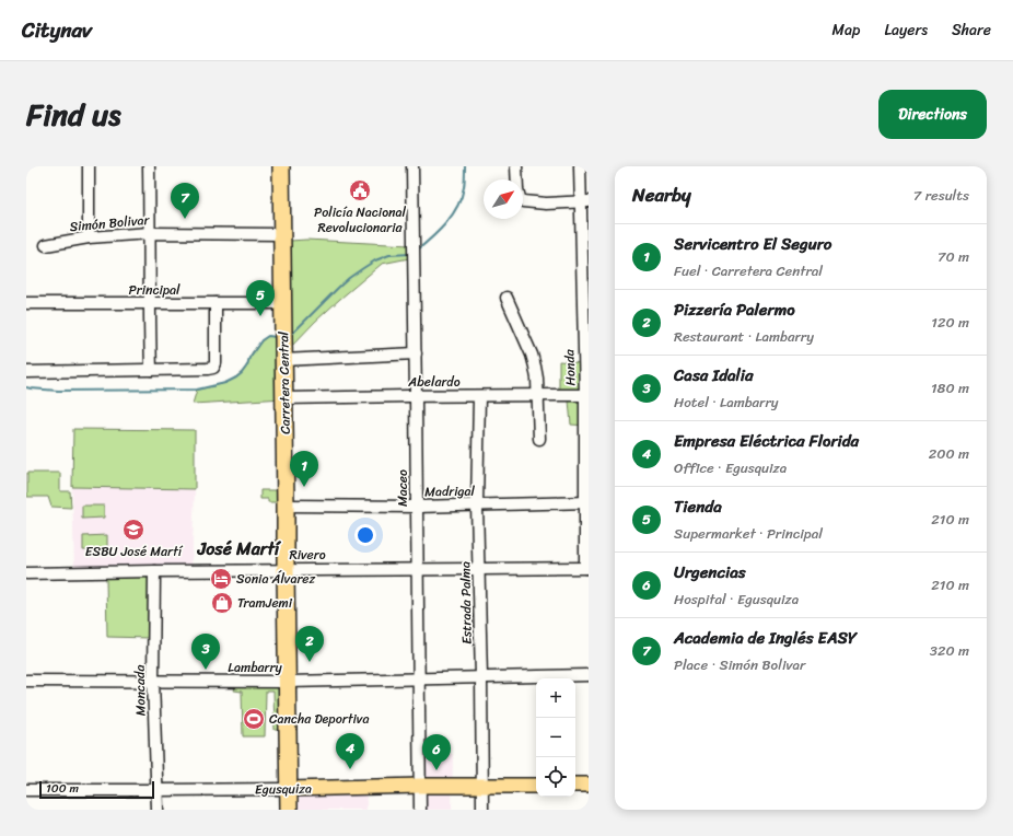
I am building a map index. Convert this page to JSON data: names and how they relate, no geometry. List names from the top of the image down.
{
  "streets": {
    "highway": ["Carretera Central"],
    "main road": ["Egusquiza"],
    "street": [
      "Simón Bolivar",
      "Principal",
      "Honda",
      "Abelardo",
      "Maceo",
      "Madrigal",
      "Rivero",
      "Estrada Palma",
      "Lambarry",
      "Moncada"
    ]
  },
  "crossings": [
    ["Simón Bolivar", "Carretera Central"],
    ["Principal", "Carretera Central"],
    ["Honda", "Abelardo"],
    ["Honda", "Madrigal"],
    ["Honda", "Rivero"],
    ["Abelardo", "Carretera Central"],
    ["Abelardo", "Maceo"],
    ["Abelardo", "Estrada Palma"],
    ["Carretera Central", "Madrigal"],
    ["Carretera Central", "Rivero"],
    ["Carretera Central", "Lambarry"],
    ["Carretera Central", "Egusquiza"],
    ["Maceo", "Madrigal"],
    ["Maceo", "Rivero"],
    ["Maceo", "Lambarry"],
    ["Maceo", "Egusquiza"],
    ["Madrigal", "Estrada Palma"],
    ["Rivero", "Estrada Palma"],
    ["Rivero", "Moncada"],
    ["Estrada Palma", "Lambarry"],
    ["Estrada Palma", "Egusquiza"],
    ["Lambarry", "Moncada"],
    ["Moncada", "Egusquiza"]
  ],
  "districts": ["José Martí"],
  "places": {
    "public building": ["Policía Nacional Revolucionaria"],
    "school or university": ["ESBU José Martí"],
    "hotel": ["Sonia Álvarez"],
    "shop": ["TramJemi"],
    "sports": ["Cancha Deportiva"]
  },
  "scale_bar": "100 m",
  "north": "top right",
  "page": {
    "header": "Citynav",
    "nav": ["Map", "Layers", "Share"],
    "title": "Find us",
    "buttons": "Directions",
    "heading": ["Nearby", "7 results"],
    "pins": [
      "7",
      "5",
      "1",
      "2",
      "3",
      "4",
      "6"
    ],
    "list": [
      {
        "mark": "1",
        "name": "Servicentro El Seguro",
        "note": "Fuel · Carretera Central",
        "value": "70 m"
      },
      {
        "mark": "2",
        "name": "Pizzería Palermo",
        "note": "Restaurant · Lambarry",
        "value": "120 m"
      },
      {
        "mark": "3",
        "name": "Casa Idalia",
        "note": "Hotel · Lambarry",
        "value": "180 m"
      },
      {
        "mark": "4",
        "name": "Empresa Eléctrica Florida",
        "note": "Office · Egusquiza",
        "value": "200 m"
      },
      {
        "mark": "5",
        "name": "Tienda",
        "note": "Supermarket · Principal",
        "value": "210 m"
      },
      {
        "mark": "6",
        "name": "Urgencias",
        "note": "Hospital · Egusquiza",
        "value": "210 m"
      },
      {
        "mark": "7",
        "name": "Academia de Inglés EASY",
        "note": "Place · Simón Bolivar",
        "value": "320 m"
      }
    ],
    "map_buttons": ["+", "−"],
    "scale": "100 m"
  }
}
